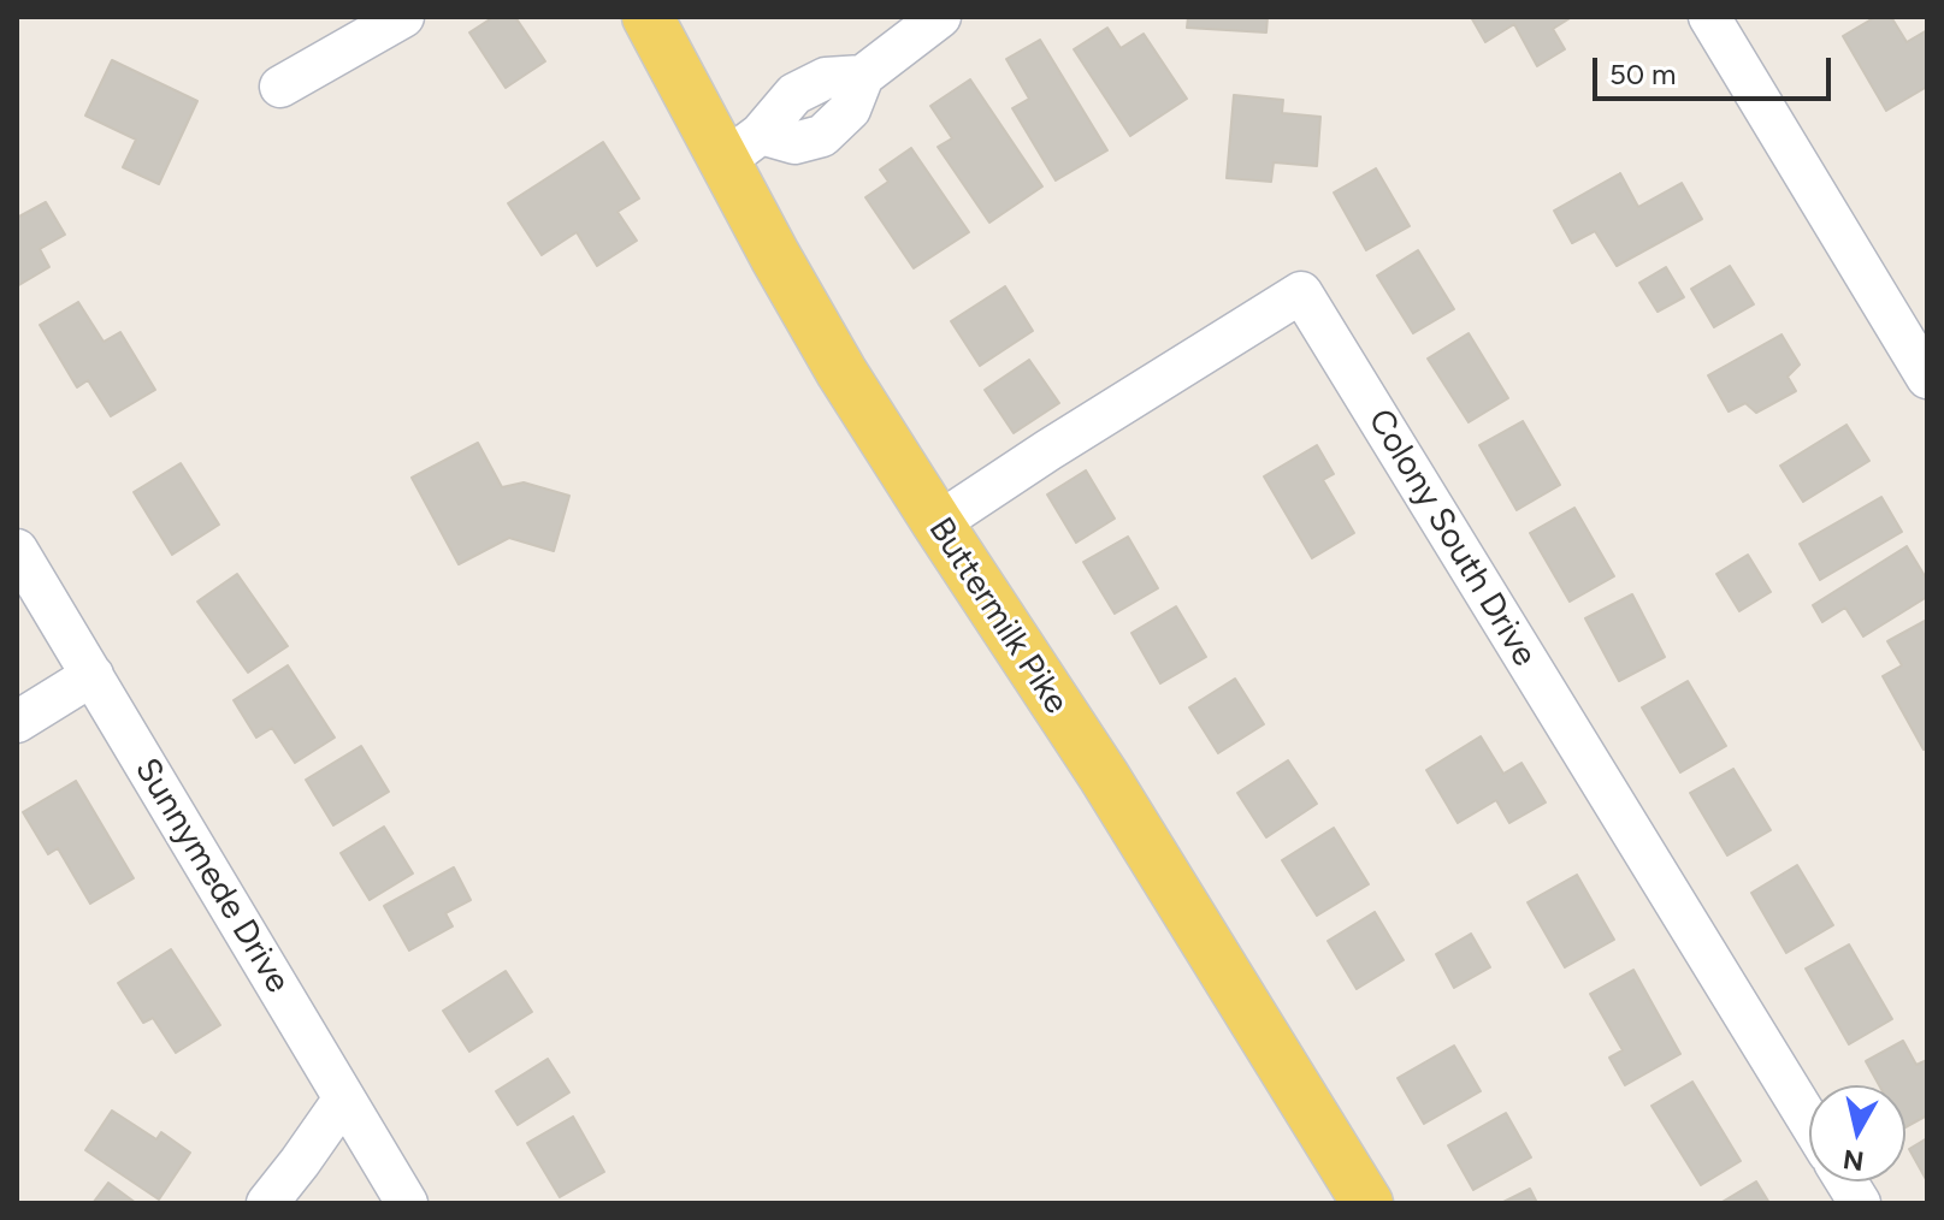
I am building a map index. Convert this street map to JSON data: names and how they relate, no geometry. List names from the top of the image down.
{
  "streets": {
    "main road": ["Buttermilk Pike"],
    "street": ["Colony South Drive", "Sunnymede Drive"]
  },
  "crossings": [
    ["Colony South Drive", "Buttermilk Pike"]
  ],
  "scale_bar": "50 m",
  "north": "bottom"
}
